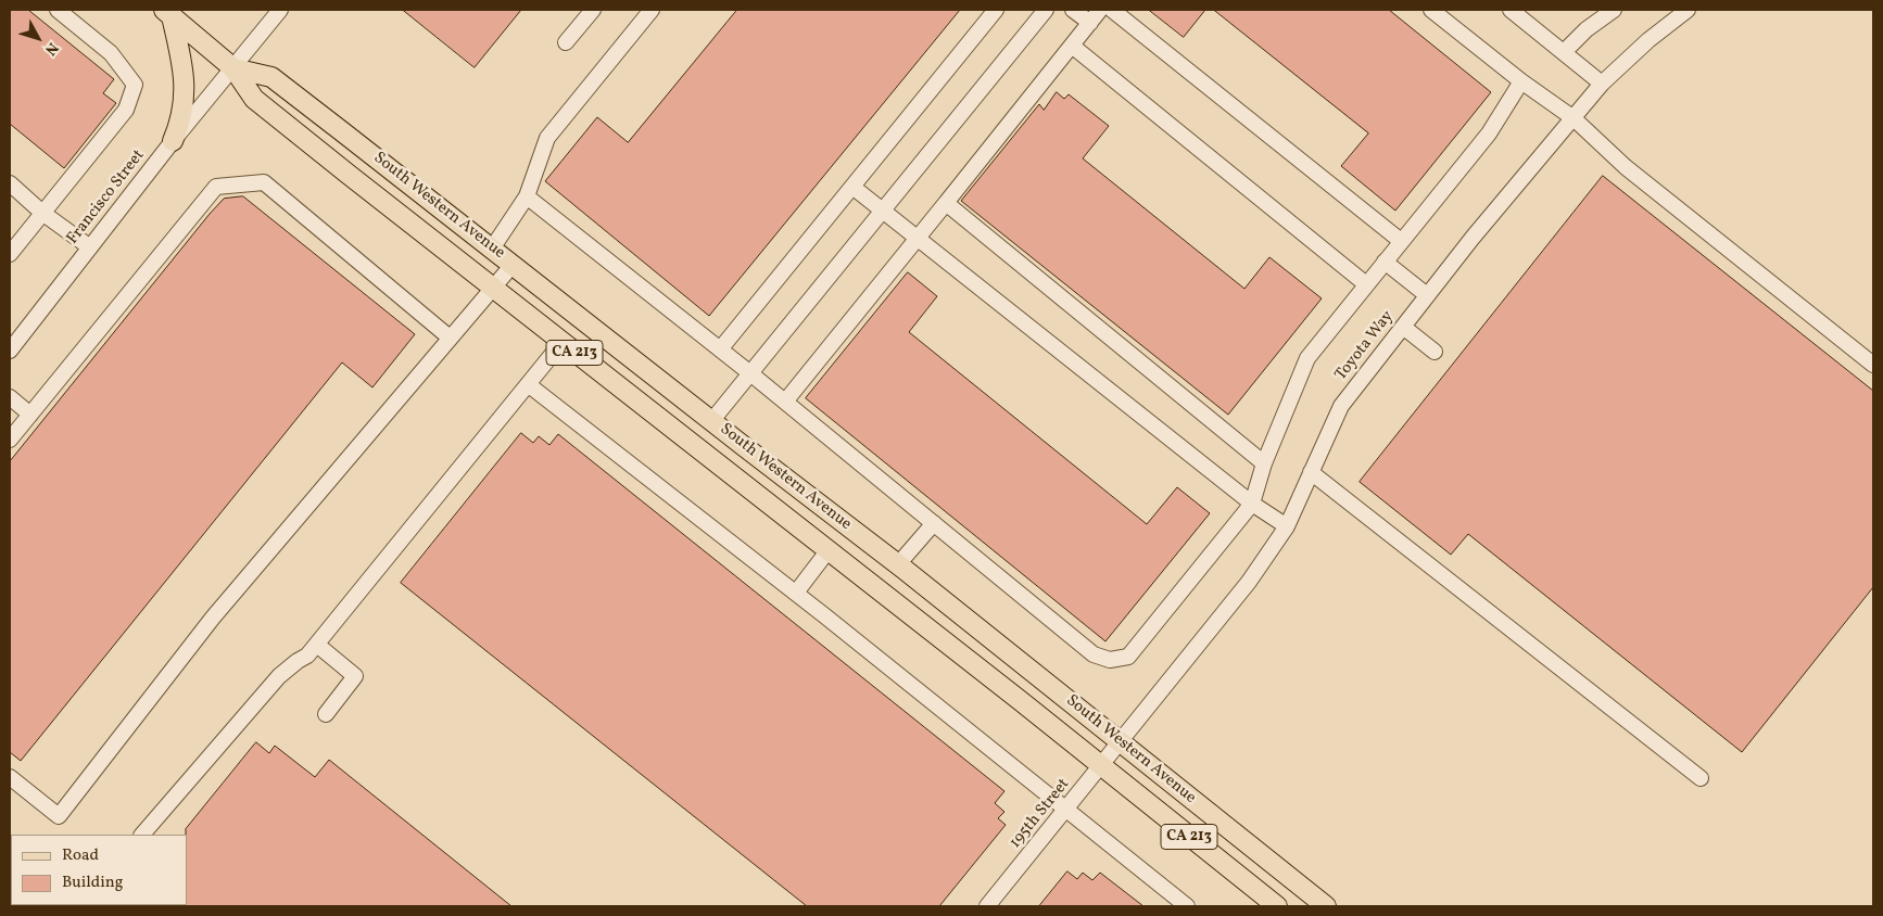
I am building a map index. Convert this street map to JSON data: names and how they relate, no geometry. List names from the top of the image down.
{
  "streets": {
    "main road": ["South Western Avenue", "CA 213"],
    "street": ["Francisco Street", "Toyota Way", "195th Street"]
  },
  "crossings": [
    ["Francisco Street", "South Western Avenue"],
    ["South Western Avenue", "Toyota Way"],
    ["South Western Avenue", "195th Street"],
    ["Toyota Way", "195th Street"]
  ],
  "legend": ["Road", "Building"],
  "north": "bottom right"
}
